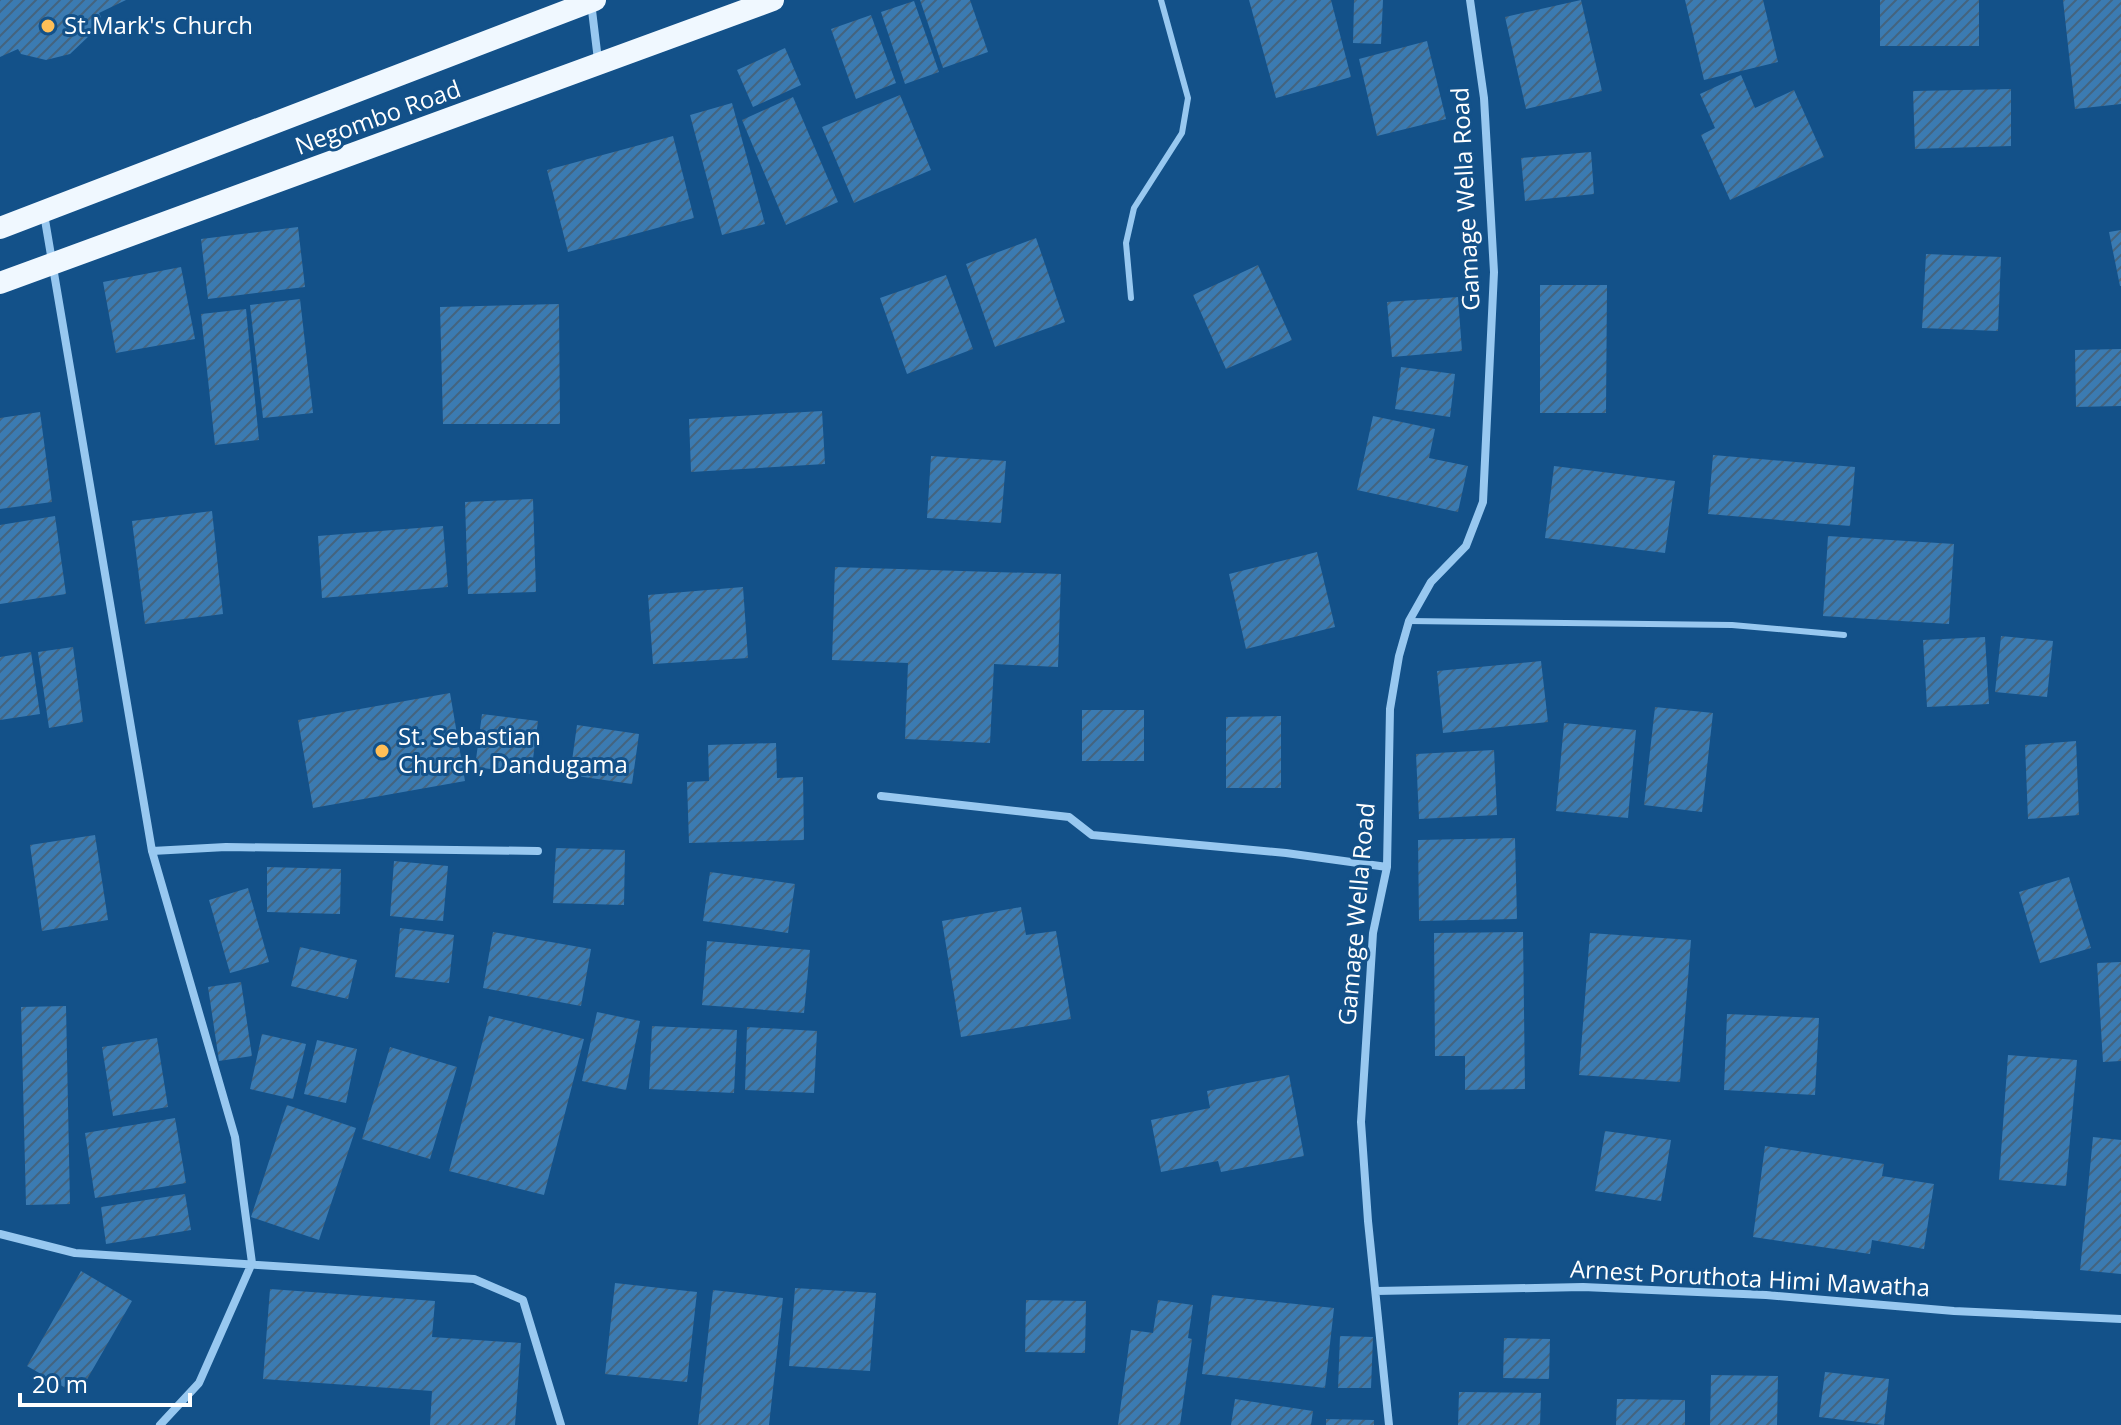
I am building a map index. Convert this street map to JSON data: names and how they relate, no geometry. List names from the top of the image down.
{
  "streets": {
    "highway": ["Negombo Road"],
    "street": ["Gamage Wella Road", "Arnest Poruthota Himi Mawatha"]
  },
  "crossings": [
    ["Gamage Wella Road", "Arnest Poruthota Himi Mawatha"]
  ],
  "places": ["St.Mark's Church", "St. Sebastian Church, Dandugama"],
  "scale_bar": "20 m"
}
